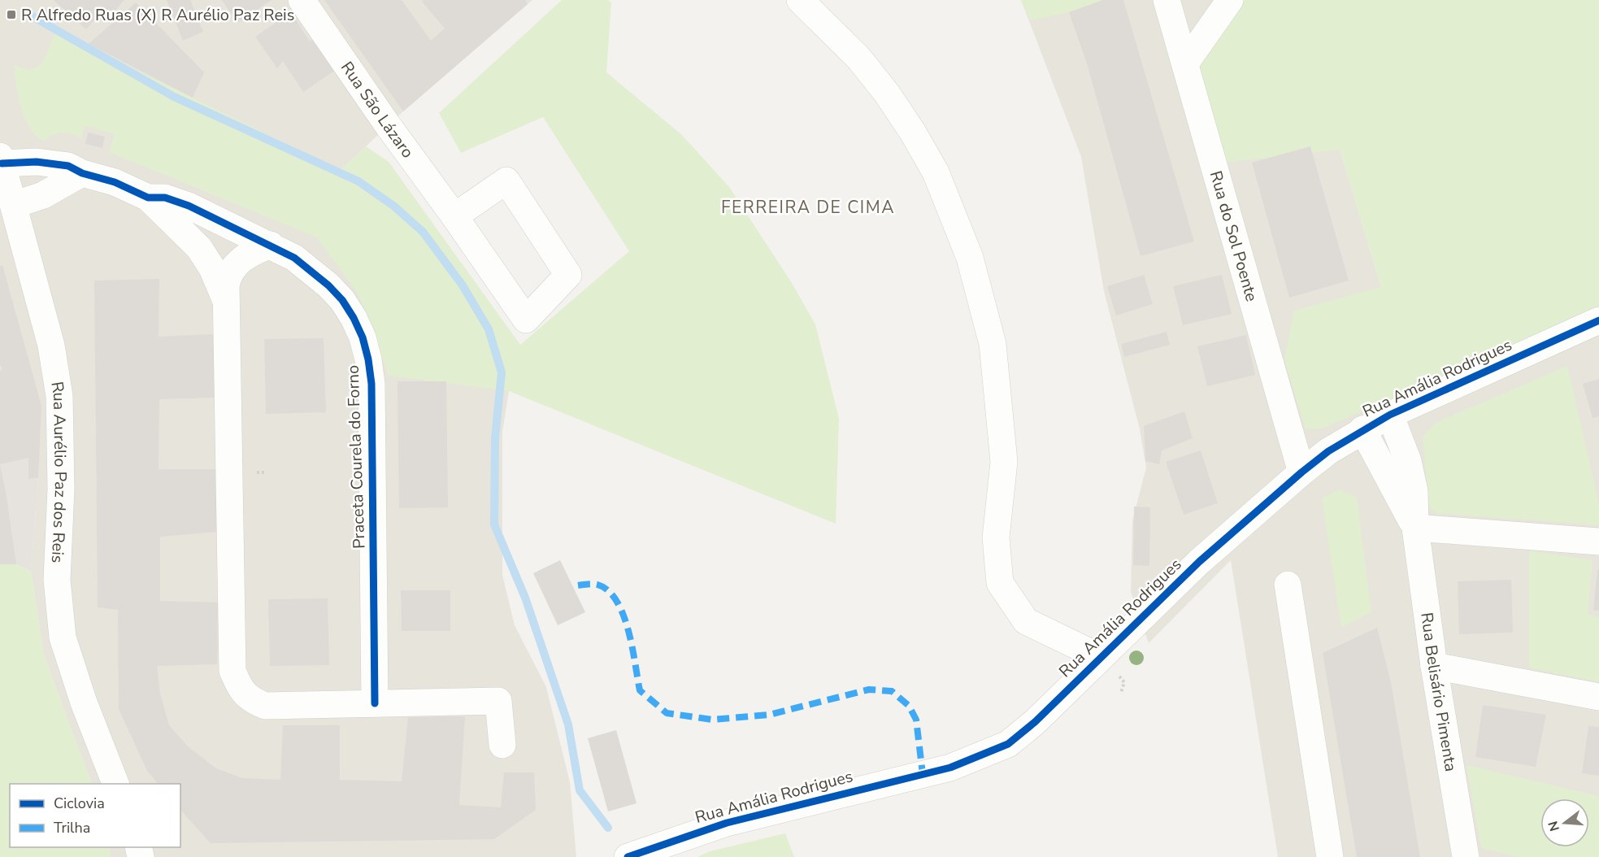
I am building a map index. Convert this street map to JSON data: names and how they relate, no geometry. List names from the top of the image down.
{
  "streets": {
    "street": [
      "Rua São Lázaro",
      "Rua do Sol Poente",
      "Rua Amália Rodrigues",
      "Praceta Courela do Forno",
      "Rua Aurélio Paz dos Reis",
      "Rua Belisário Pimenta"
    ]
  },
  "crossings": [
    ["Rua do Sol Poente", "Rua Amália Rodrigues"],
    ["Rua Amália Rodrigues", "Rua Belisário Pimenta"],
    ["Praceta Courela do Forno", "Rua Aurélio Paz dos Reis"]
  ],
  "districts": ["FERREIRA DE CIMA"],
  "places": {
    "transit": ["R Alfredo Ruas (X) R Aurélio Paz Reis"]
  },
  "legend": ["Ciclovia", "Trilha"],
  "north": "left"
}
